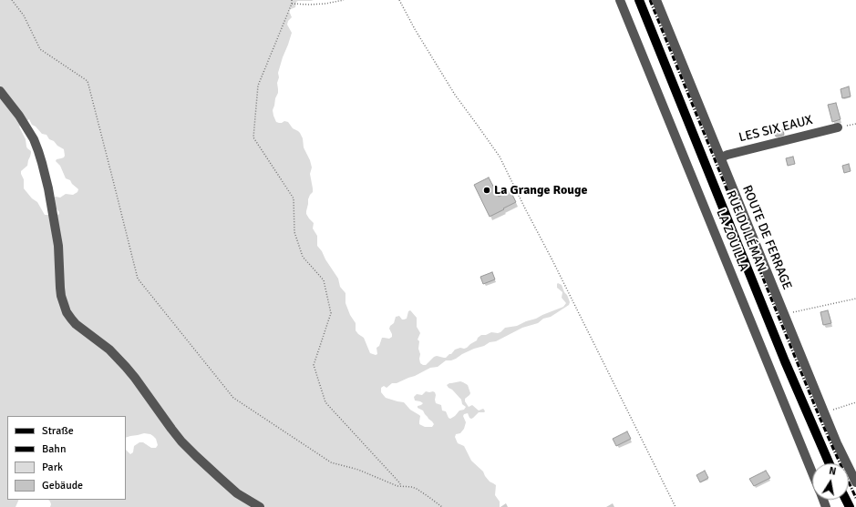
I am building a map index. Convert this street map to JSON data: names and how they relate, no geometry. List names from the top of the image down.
{
  "streets": {
    "main road": ["RUE DU LÉMAN"],
    "street": ["LES SIX EAUX", "ROUTE DE FERRAGE", "LA ZOUILLA"]
  },
  "crossings": [
    ["LES SIX EAUX", "ROUTE DE FERRAGE"]
  ],
  "places": ["La Grange Rouge"],
  "legend": [
    "Straße",
    "Bahn",
    "Park",
    "Gebäude"
  ],
  "north": "top"
}
